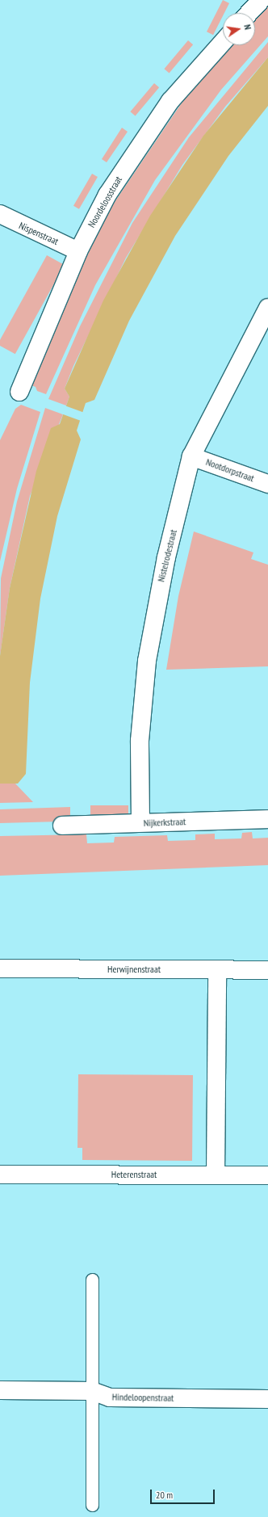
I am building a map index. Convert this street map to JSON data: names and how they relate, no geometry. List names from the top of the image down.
{
  "streets": {
    "street": [
      "Noordeloosstraat",
      "Nispenstraat",
      "Nootdorpstraat",
      "Nistelrodestraat",
      "Nijkerkstraat",
      "Herwijnenstraat",
      "Heterenstraat",
      "Hindeloopenstraat"
    ]
  },
  "crossings": [
    ["Noordeloosstraat", "Nispenstraat"],
    ["Nootdorpstraat", "Nistelrodestraat"],
    ["Nistelrodestraat", "Nijkerkstraat"]
  ],
  "scale_bar": "20 m",
  "north": "right"
}
